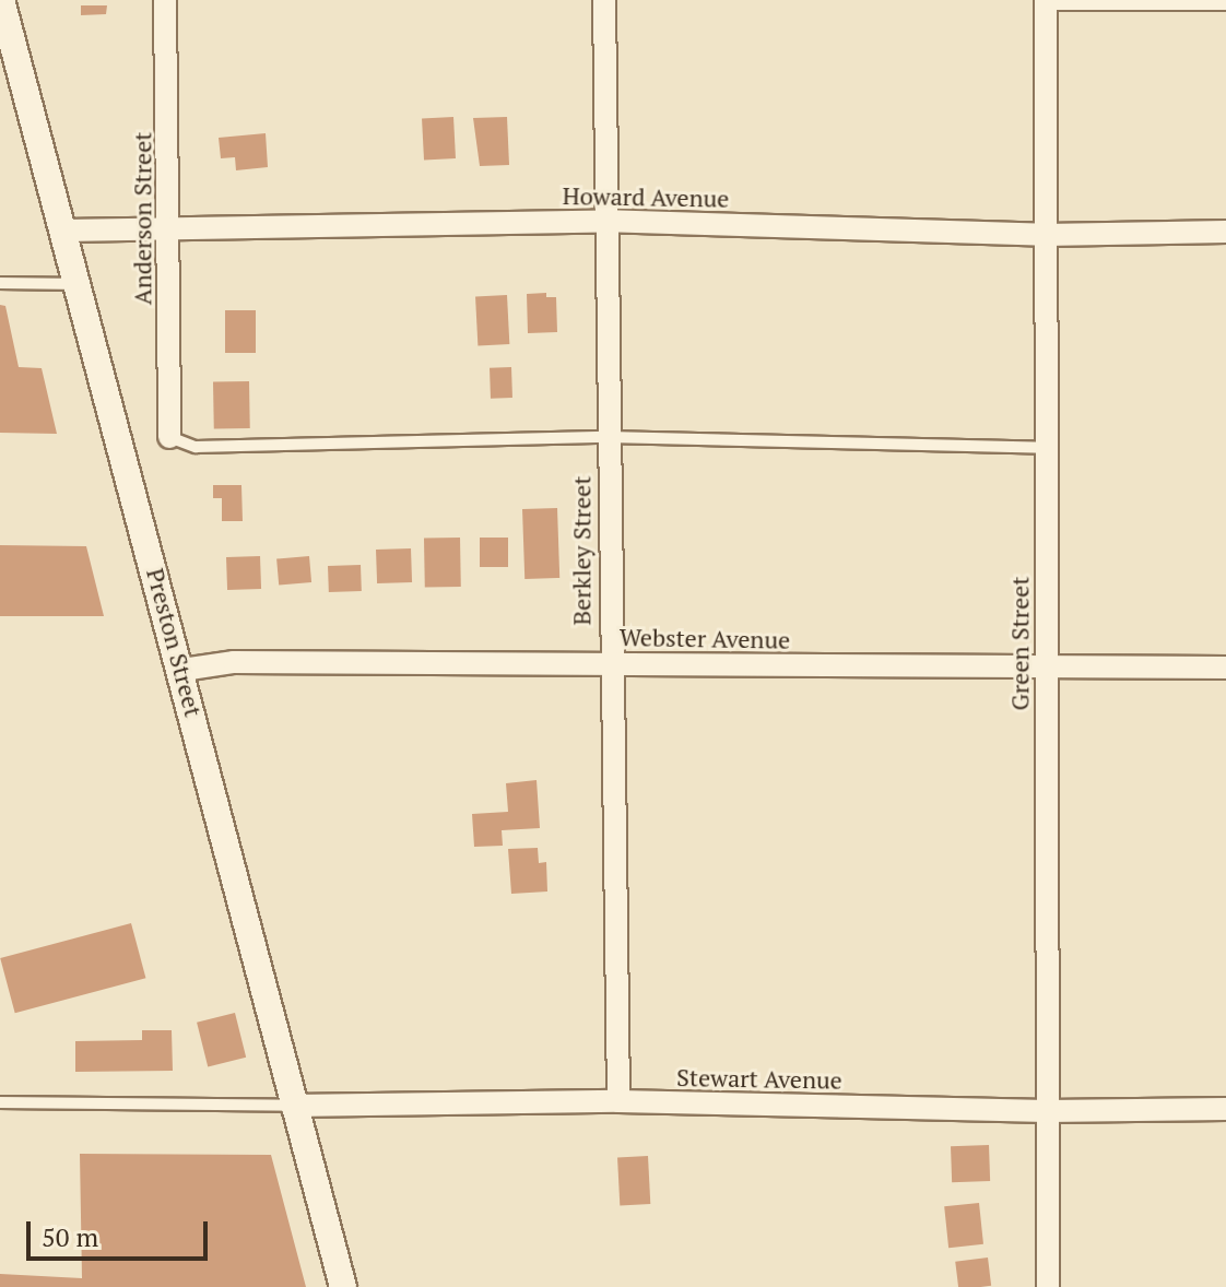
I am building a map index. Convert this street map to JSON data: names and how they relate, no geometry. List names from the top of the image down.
{
  "streets": {
    "street": [
      "Howard Avenue",
      "Anderson Street",
      "Berkley Street",
      "Webster Avenue",
      "Preston Street",
      "Green Street",
      "Stewart Avenue"
    ]
  },
  "crossings": [
    ["Howard Avenue", "Anderson Street"],
    ["Howard Avenue", "Berkley Street"],
    ["Howard Avenue", "Preston Street"],
    ["Howard Avenue", "Green Street"],
    ["Berkley Street", "Webster Avenue"],
    ["Berkley Street", "Stewart Avenue"],
    ["Webster Avenue", "Preston Street"],
    ["Webster Avenue", "Green Street"],
    ["Preston Street", "Stewart Avenue"],
    ["Green Street", "Stewart Avenue"]
  ],
  "scale_bar": "50 m"
}
